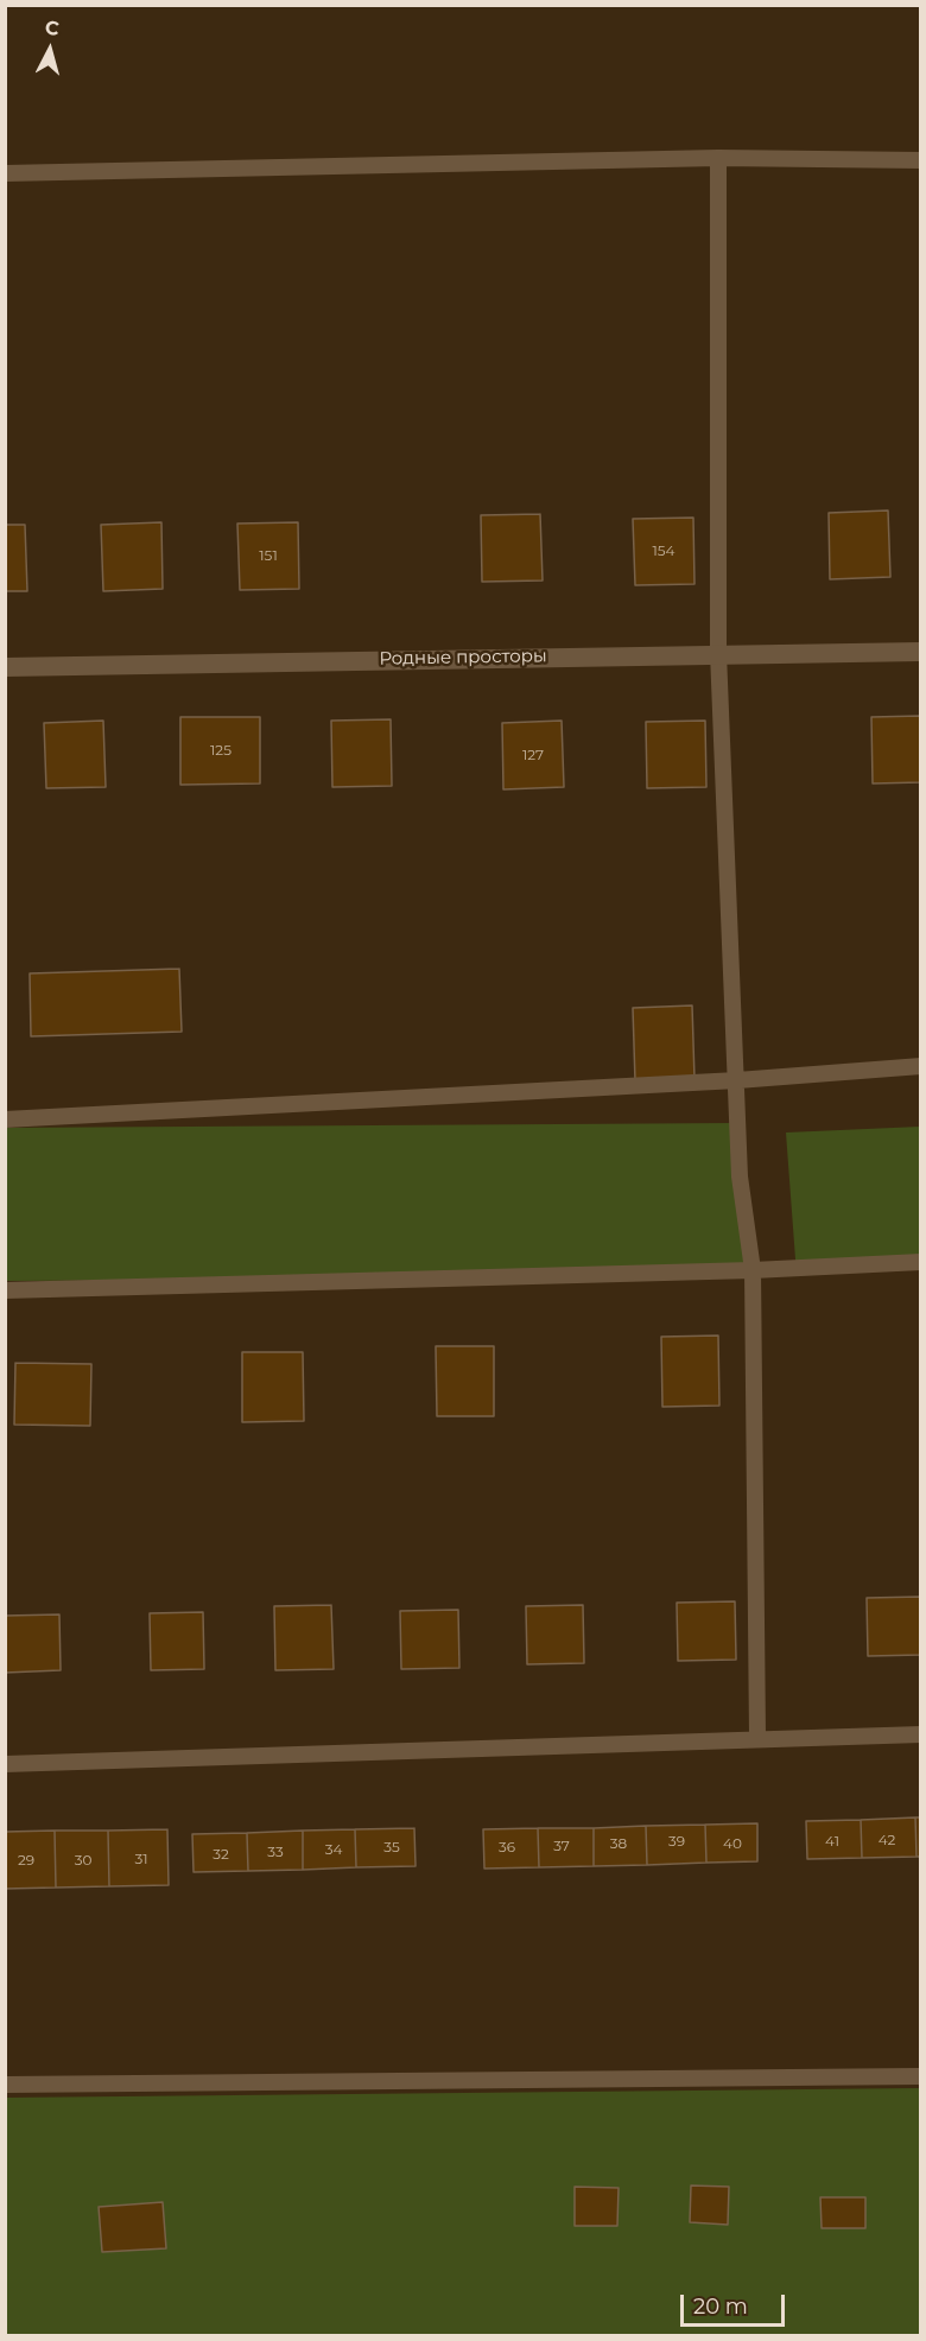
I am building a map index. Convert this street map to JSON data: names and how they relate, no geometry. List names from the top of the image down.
{
  "streets": {
    "street": ["Родные просторы"]
  },
  "house_numbers": [
    "154",
    "151",
    "125",
    "127",
    "42",
    "39",
    "41",
    "38",
    "40",
    "37",
    "35",
    "36",
    "34",
    "33",
    "32",
    "31",
    "29",
    "30"
  ],
  "scale_bar": "20 m",
  "north": "top"
}
